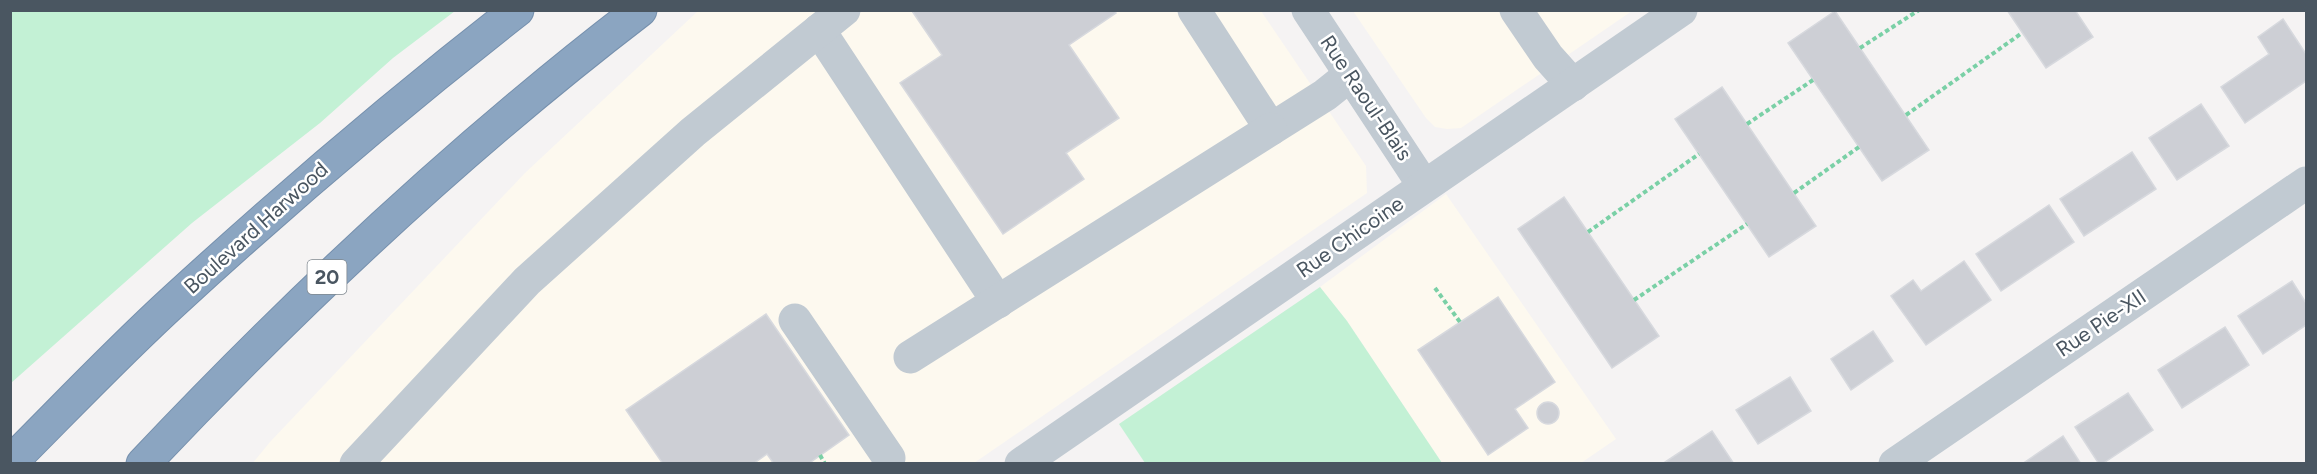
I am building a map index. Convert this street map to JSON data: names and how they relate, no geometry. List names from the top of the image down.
{
  "streets": {
    "highway": ["Boulevard Harwood", "20"],
    "street": ["Rue Raoul-Blais", "Rue Chicoine", "Rue Pie-XII"]
  },
  "crossings": [
    ["Rue Raoul-Blais", "Rue Chicoine"]
  ]
}
